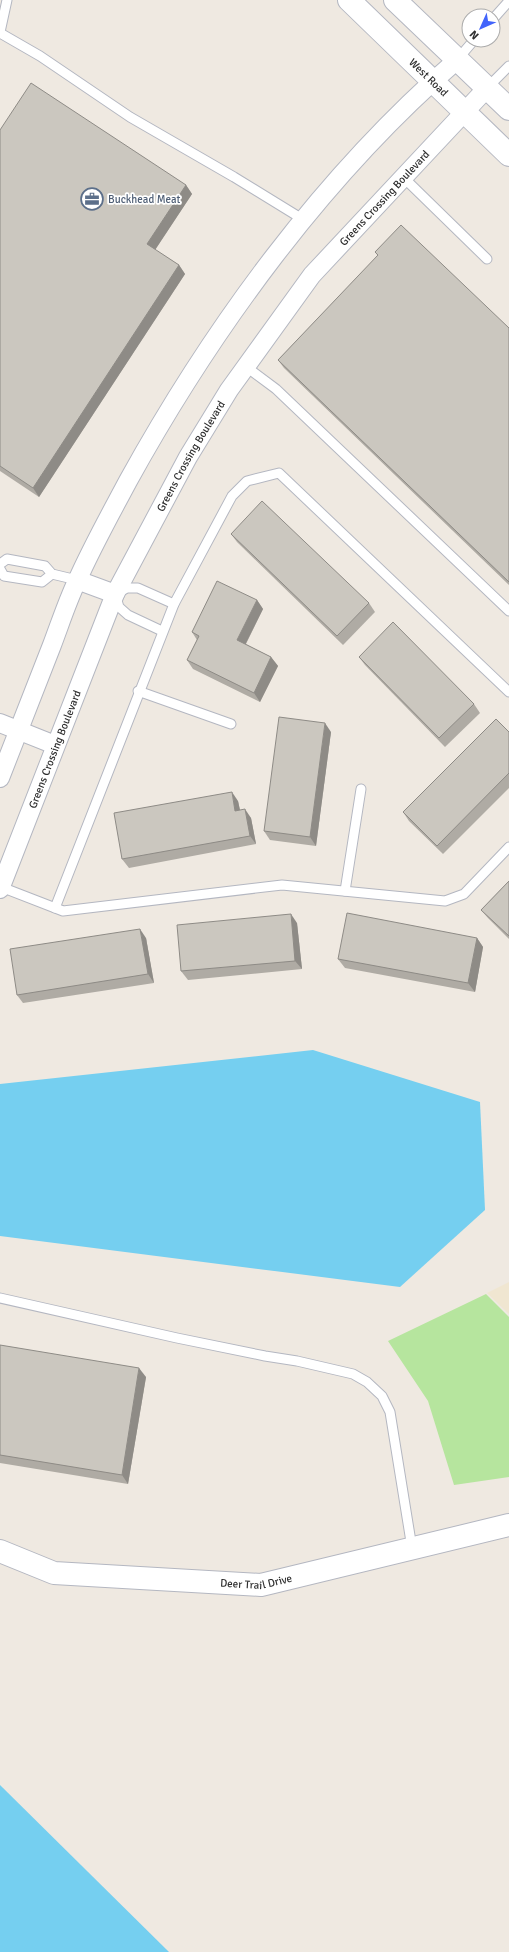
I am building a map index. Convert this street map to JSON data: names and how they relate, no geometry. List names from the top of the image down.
{
  "streets": {
    "street": ["West Road", "Greens Crossing Boulevard", "Deer Trail Drive"]
  },
  "crossings": [
    ["West Road", "Greens Crossing Boulevard"]
  ],
  "places": {
    "office": ["Buckhead Meat"]
  },
  "north": "bottom left"
}
